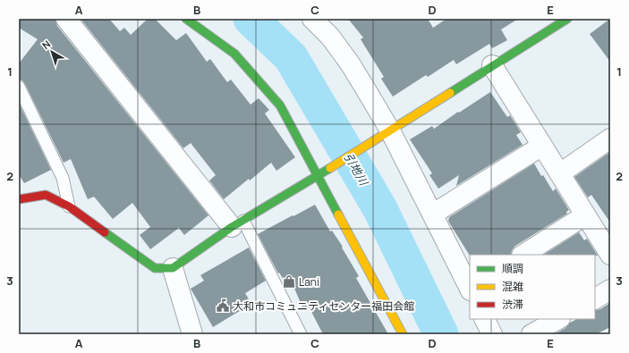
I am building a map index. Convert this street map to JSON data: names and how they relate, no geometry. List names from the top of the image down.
{
  "water": ["引地川"],
  "places": {
    "shop": ["Lani"],
    "public building": ["大和市コミュニティセンター福田会館"]
  },
  "legend": ["順調", "混雑", "渋滞"],
  "north": "top left",
  "grid": {
    "columns": [
      "A",
      "B",
      "C",
      "D",
      "E"
    ],
    "rows": ["1", "2", "3"]
  }
}
